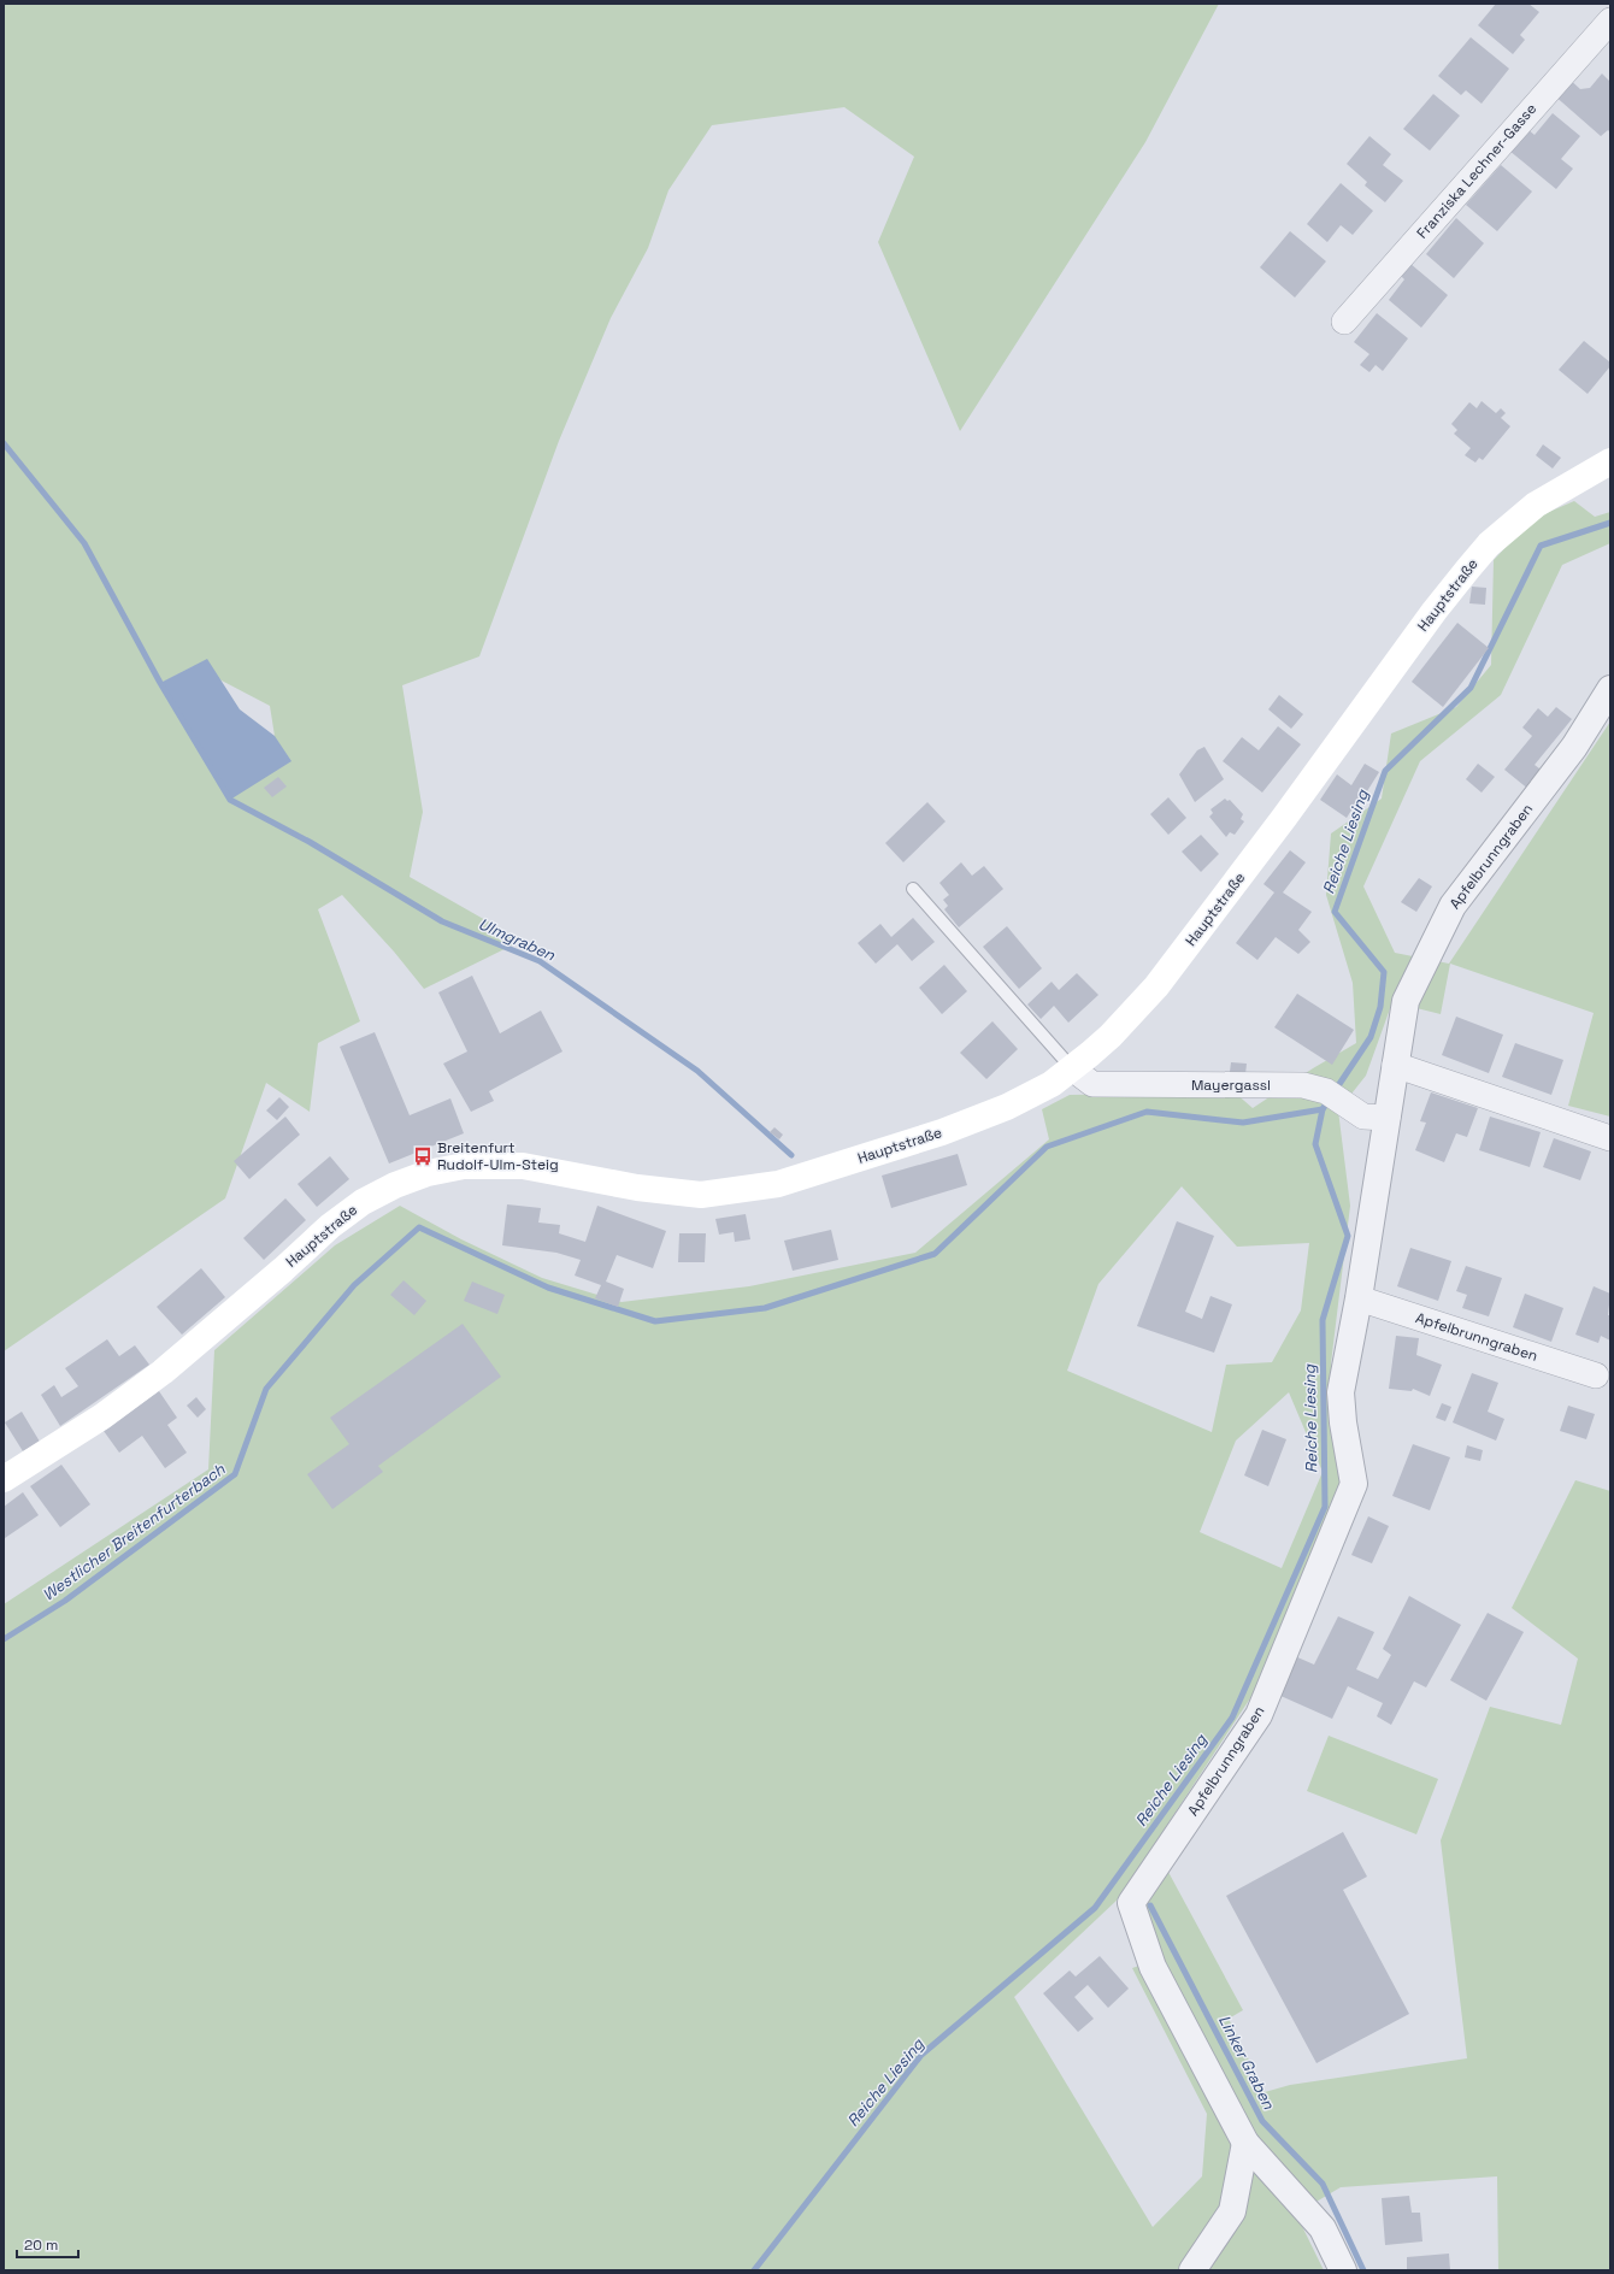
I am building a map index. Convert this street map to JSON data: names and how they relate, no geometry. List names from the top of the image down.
{
  "streets": {
    "main road": ["Hauptstraße"],
    "street": ["Franziska Lechner-Gasse", "Apfelbrunngraben", "Mayergassl"]
  },
  "crossings": [
    ["Hauptstraße", "Mayergassl"],
    ["Apfelbrunngraben", "Mayergassl"]
  ],
  "water": [
    "Reiche Liesing",
    "Ulmgraben",
    "Westlicher Breitenfurterbach",
    "Linker Graben"
  ],
  "places": {
    "bus stop": ["Breitenfurt Rudolf-Ulm-Steig"]
  },
  "scale_bar": "20 m"
}
